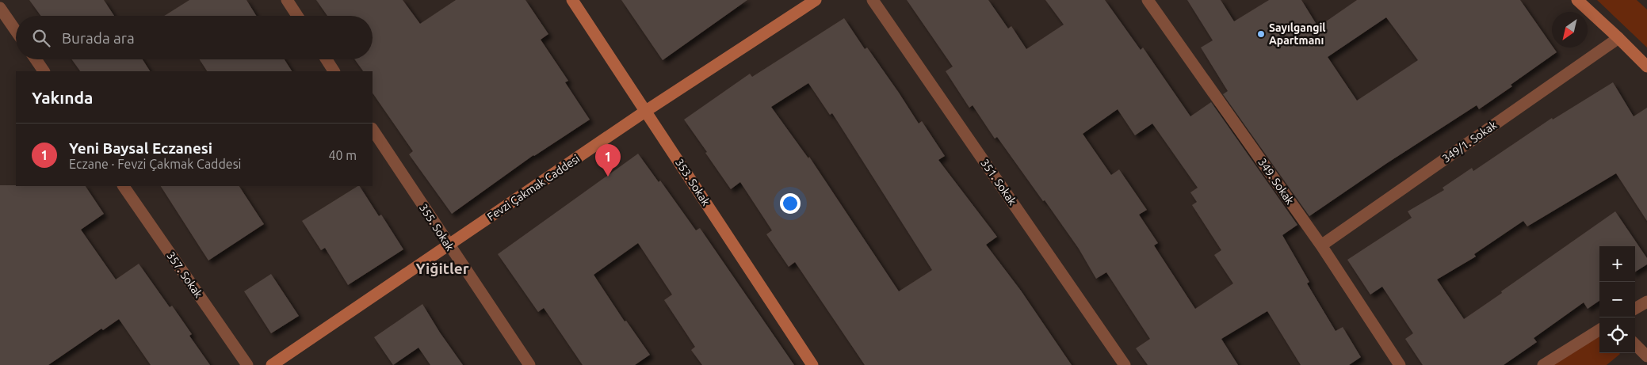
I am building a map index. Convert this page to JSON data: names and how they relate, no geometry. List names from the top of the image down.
{
  "streets": {
    "main road": ["353. Sokak", "Fevzi Çakmak Caddesi"],
    "street": [
      "349/1. Sokak",
      "349. Sokak",
      "351. Sokak",
      "355. Sokak",
      "357. Sokak"
    ]
  },
  "crossings": [
    ["349/1. Sokak", "349. Sokak"],
    ["353. Sokak", "Fevzi Çakmak Caddesi"],
    ["Fevzi Çakmak Caddesi", "355. Sokak"]
  ],
  "districts": ["Yiğitler"],
  "places": ["Sayılgangil Apartmanı"],
  "north": "bottom left",
  "page": {
    "search": "Burada ara",
    "heading": "Yakında",
    "list": [
      {
        "mark": "1",
        "name": "Yeni Baysal Eczanesi",
        "note": "Eczane · Fevzi Çakmak Caddesi",
        "value": "40 m"
      }
    ],
    "pins": "1",
    "map_buttons": ["+", "−"]
  }
}
